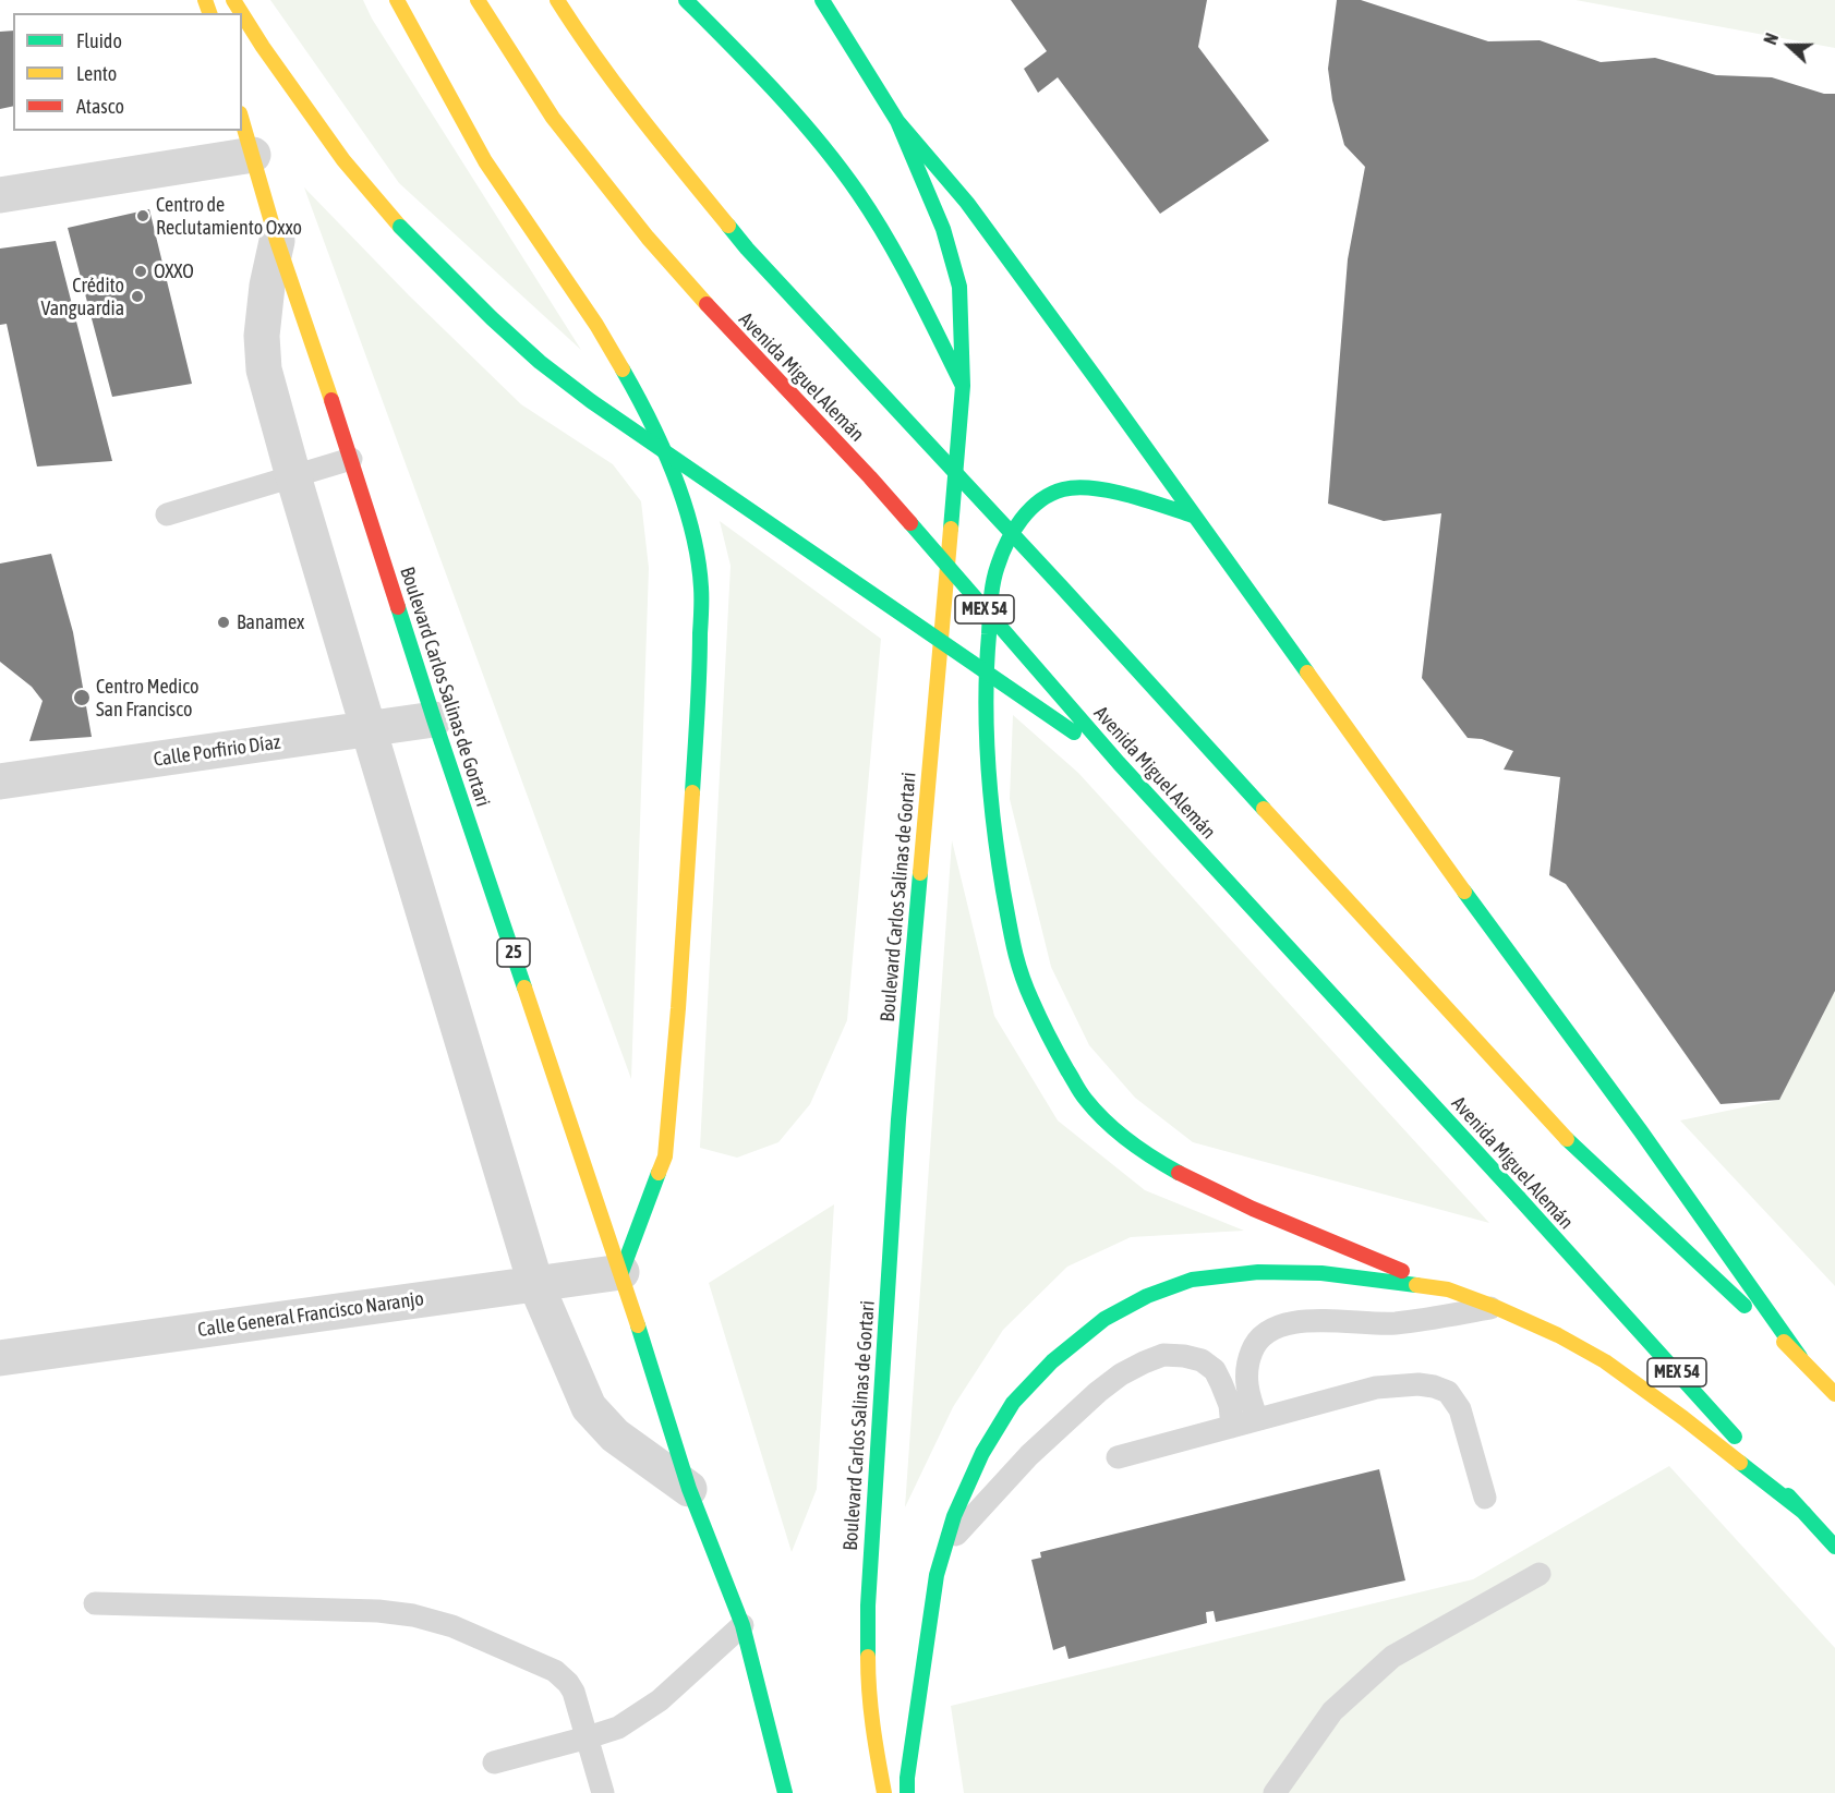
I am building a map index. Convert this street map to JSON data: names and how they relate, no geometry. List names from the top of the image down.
{
  "streets": {
    "main road": [
      "Avenida Miguel Alemán",
      "MEX 54",
      "Boulevard Carlos Salinas de Gortari",
      "25"
    ],
    "street": ["Calle Porfirio Díaz", "Calle General Francisco Naranjo"]
  },
  "crossings": [
    ["Boulevard Carlos Salinas de Gortari", "Calle Porfirio Díaz"],
    ["Boulevard Carlos Salinas de Gortari", "Calle General Francisco Naranjo"]
  ],
  "places": [
    "Centro de Reclutamiento Oxxo",
    "OXXO",
    "Crédito Vanguardia",
    "Banamex",
    "Centro Medico San Francisco"
  ],
  "legend": ["Fluido", "Lento", "Atasco"],
  "north": "left"
}
